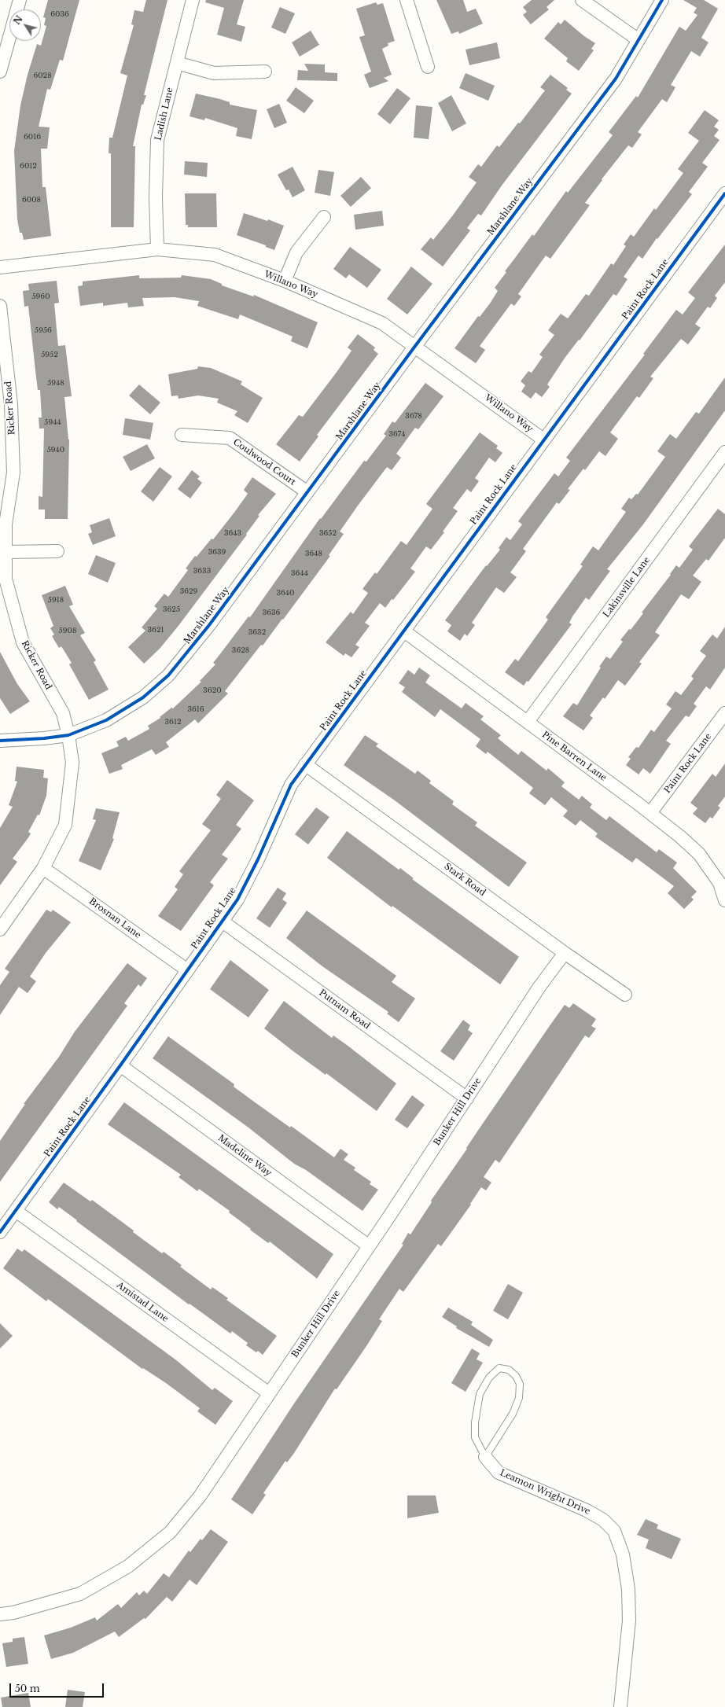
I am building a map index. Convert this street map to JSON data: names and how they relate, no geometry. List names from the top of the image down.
{
  "streets": {
    "street": [
      "Ladish Lane",
      "Marshlane Way",
      "Willano Way",
      "Paint Rock Lane",
      "Ricker Road",
      "Coulwood Court",
      "Lakinsville Lane",
      "Pine Barren Lane",
      "Stark Road",
      "Brosnan Lane",
      "Putnam Road",
      "Bunker Hill Drive",
      "Madeline Way",
      "Amistad Lane",
      "Leamon Wright Drive"
    ]
  },
  "crossings": [
    ["Ladish Lane", "Willano Way"],
    ["Marshlane Way", "Willano Way"],
    ["Marshlane Way", "Ricker Road"],
    ["Marshlane Way", "Coulwood Court"],
    ["Willano Way", "Paint Rock Lane"],
    ["Paint Rock Lane", "Pine Barren Lane"],
    ["Paint Rock Lane", "Stark Road"],
    ["Paint Rock Lane", "Brosnan Lane"],
    ["Paint Rock Lane", "Putnam Road"],
    ["Paint Rock Lane", "Madeline Way"],
    ["Paint Rock Lane", "Amistad Lane"],
    ["Ricker Road", "Brosnan Lane"],
    ["Lakinsville Lane", "Pine Barren Lane"],
    ["Stark Road", "Bunker Hill Drive"],
    ["Putnam Road", "Bunker Hill Drive"],
    ["Bunker Hill Drive", "Madeline Way"],
    ["Bunker Hill Drive", "Amistad Lane"]
  ],
  "house_numbers": [
    "6036",
    "6028",
    "6016",
    "6012",
    "6008",
    "5960",
    "5956",
    "5952",
    "5948",
    "3678",
    "5944",
    "3674",
    "5940",
    "3643",
    "3652",
    "3639",
    "3648",
    "3633",
    "3644",
    "3629",
    "3640",
    "5918",
    "3625",
    "3636",
    "3621",
    "5908",
    "3632",
    "3628",
    "3620",
    "3616",
    "3612"
  ],
  "scale_bar": "50 m",
  "north": "top left"
}
